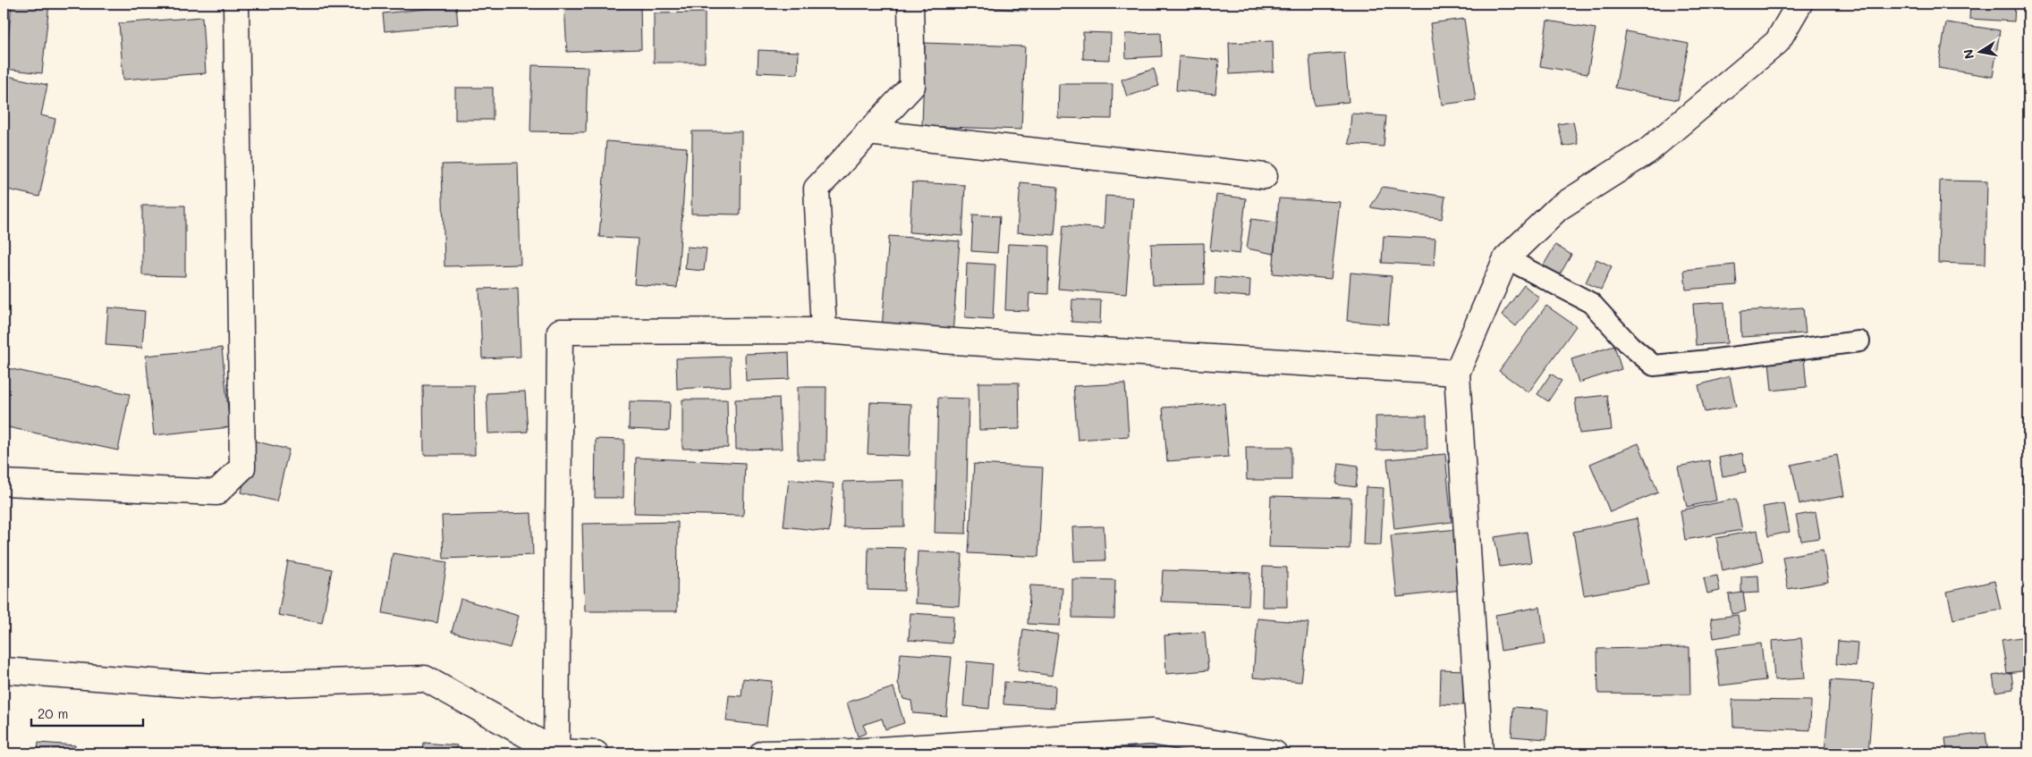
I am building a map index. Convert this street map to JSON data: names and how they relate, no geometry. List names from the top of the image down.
{
  "scale_bar": "20 m",
  "north": "left"
}
